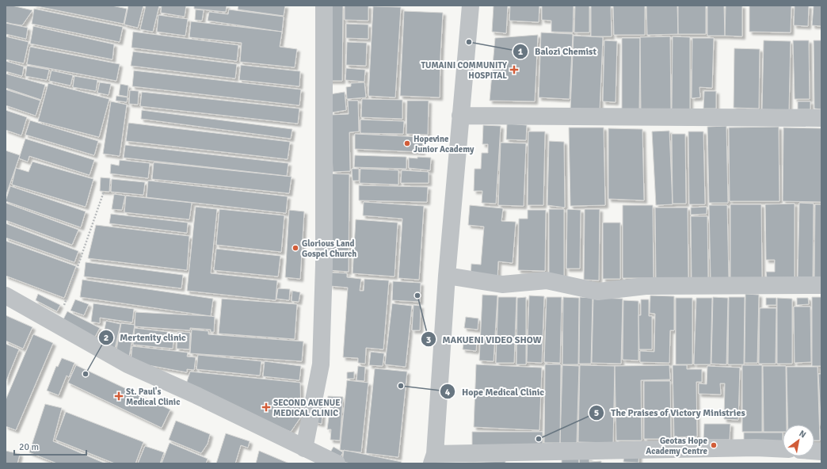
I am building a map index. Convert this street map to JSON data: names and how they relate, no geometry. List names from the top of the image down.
{
  "places": {
    "other": [
      "Balozi Chemist",
      "Hopevine Junior Academy",
      "Glorious Land Gospel Church",
      "MAKUENI VIDEO SHOW",
      "Mertenity clinic",
      "Hope Medical Clinic",
      "The Praises of Victory Ministries",
      "Geotas Hope Academy Centre"
    ],
    "health": ["TUMAINI COMMUNITY HOSPITAL", "St. Paul's Medical Clinic", "SECOND AVENUE MEDICAL CLINIC"]
  },
  "scale_bar": "20 m",
  "north": "top right"
}
